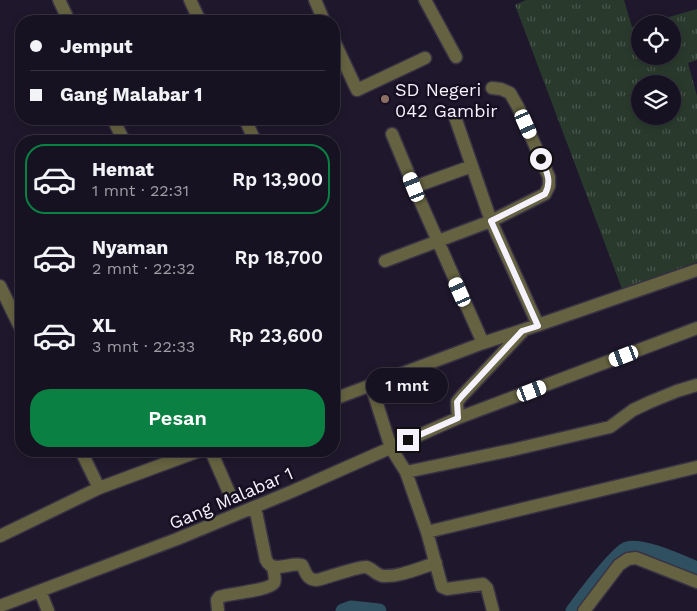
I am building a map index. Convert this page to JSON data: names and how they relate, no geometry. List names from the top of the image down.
{
  "streets": {
    "street": ["Gang Malabar 1"]
  },
  "places": ["SD Negeri 042 Gambir"],
  "page": {
    "banner": ["Jemput", "Gang Malabar 1"],
    "list": [
      {
        "name": "Hemat",
        "note": "1 mnt · 22:31",
        "value": "Rp 13,900"
      },
      {
        "name": "Nyaman",
        "note": "2 mnt · 22:32",
        "value": "Rp 18,700"
      },
      {
        "name": "XL",
        "note": "3 mnt · 22:33",
        "value": "Rp 23,600"
      }
    ],
    "bubble": "1 mnt",
    "buttons": "Pesan"
  }
}
